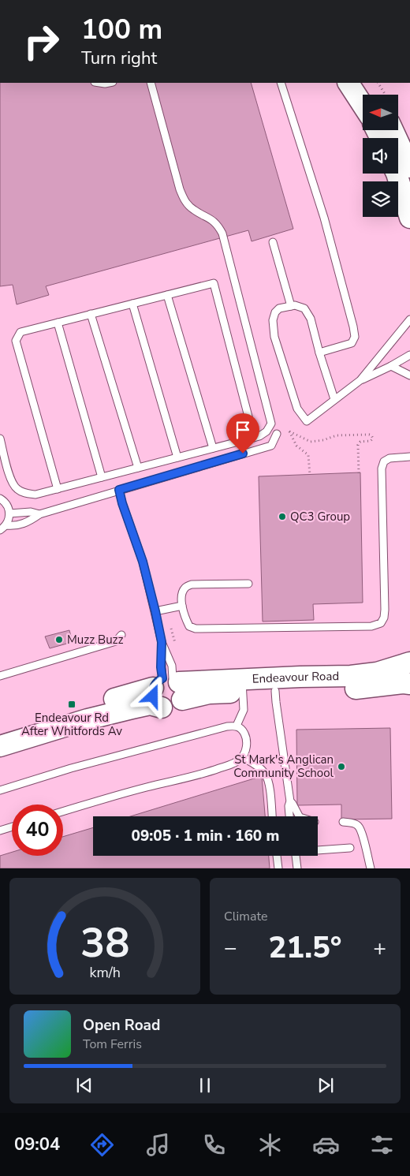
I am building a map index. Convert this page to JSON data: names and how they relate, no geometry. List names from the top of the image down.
{
  "streets": {
    "street": ["Endeavour Road"]
  },
  "places": {
    "other": ["QC3 Group", "Muzz Buzz", "St Mark's Anglican Community School"],
    "transit": ["Endeavour Rd After Whitfords Av"]
  },
  "north": "left",
  "page": {
    "turn": ["100 m", "Turn right"],
    "limit": "40",
    "trip": "09:05 · 1 min · 160 m",
    "tile": "Climate",
    "heat": ["−", "21.5°", "+"],
    "song": ["Open Road", "Tom Ferris"],
    "tabs": "09:04",
    "gauge": ["38", "km/h"]
  }
}
